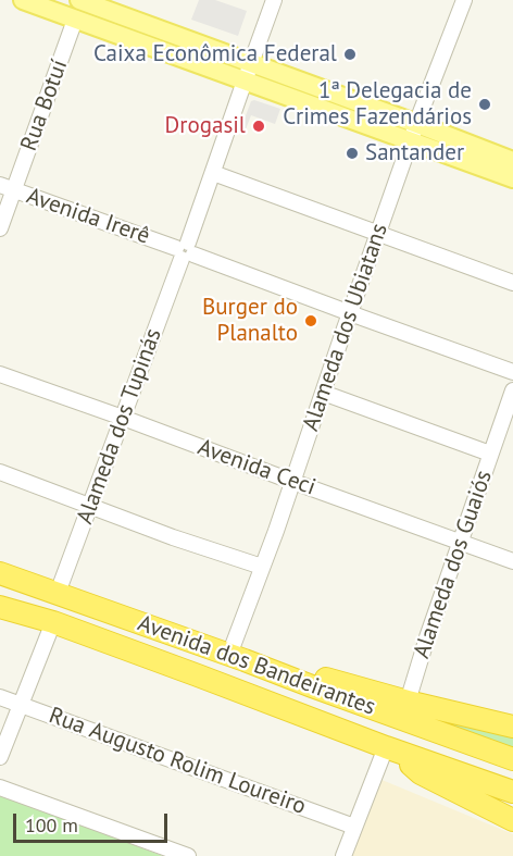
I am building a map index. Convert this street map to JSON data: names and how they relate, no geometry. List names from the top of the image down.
{
  "streets": {
    "highway": ["Avenida dos Bandeirantes"],
    "street": [
      "Rua Botuí",
      "Avenida Irerê",
      "Alameda dos Ubiatans",
      "Alameda dos Tupinás",
      "Avenida Ceci",
      "Alameda dos Guaiós",
      "Rua Augusto Rolim Loureiro"
    ]
  },
  "crossings": [
    ["Rua Botuí", "Avenida Irerê"],
    ["Avenida Irerê", "Alameda dos Ubiatans"],
    ["Avenida Irerê", "Alameda dos Tupinás"],
    ["Alameda dos Ubiatans", "Avenida Ceci"],
    ["Alameda dos Ubiatans", "Avenida dos Bandeirantes"],
    ["Alameda dos Tupinás", "Avenida Ceci"],
    ["Alameda dos Tupinás", "Avenida dos Bandeirantes"],
    ["Avenida Ceci", "Alameda dos Guaiós"]
  ],
  "places": [
    "Caixa Econômica Federal",
    "1ª Delegacia de Crimes Fazendários",
    "Drogasil",
    "Santander",
    "Burger do Planalto"
  ],
  "scale_bar": "100 m"
}
